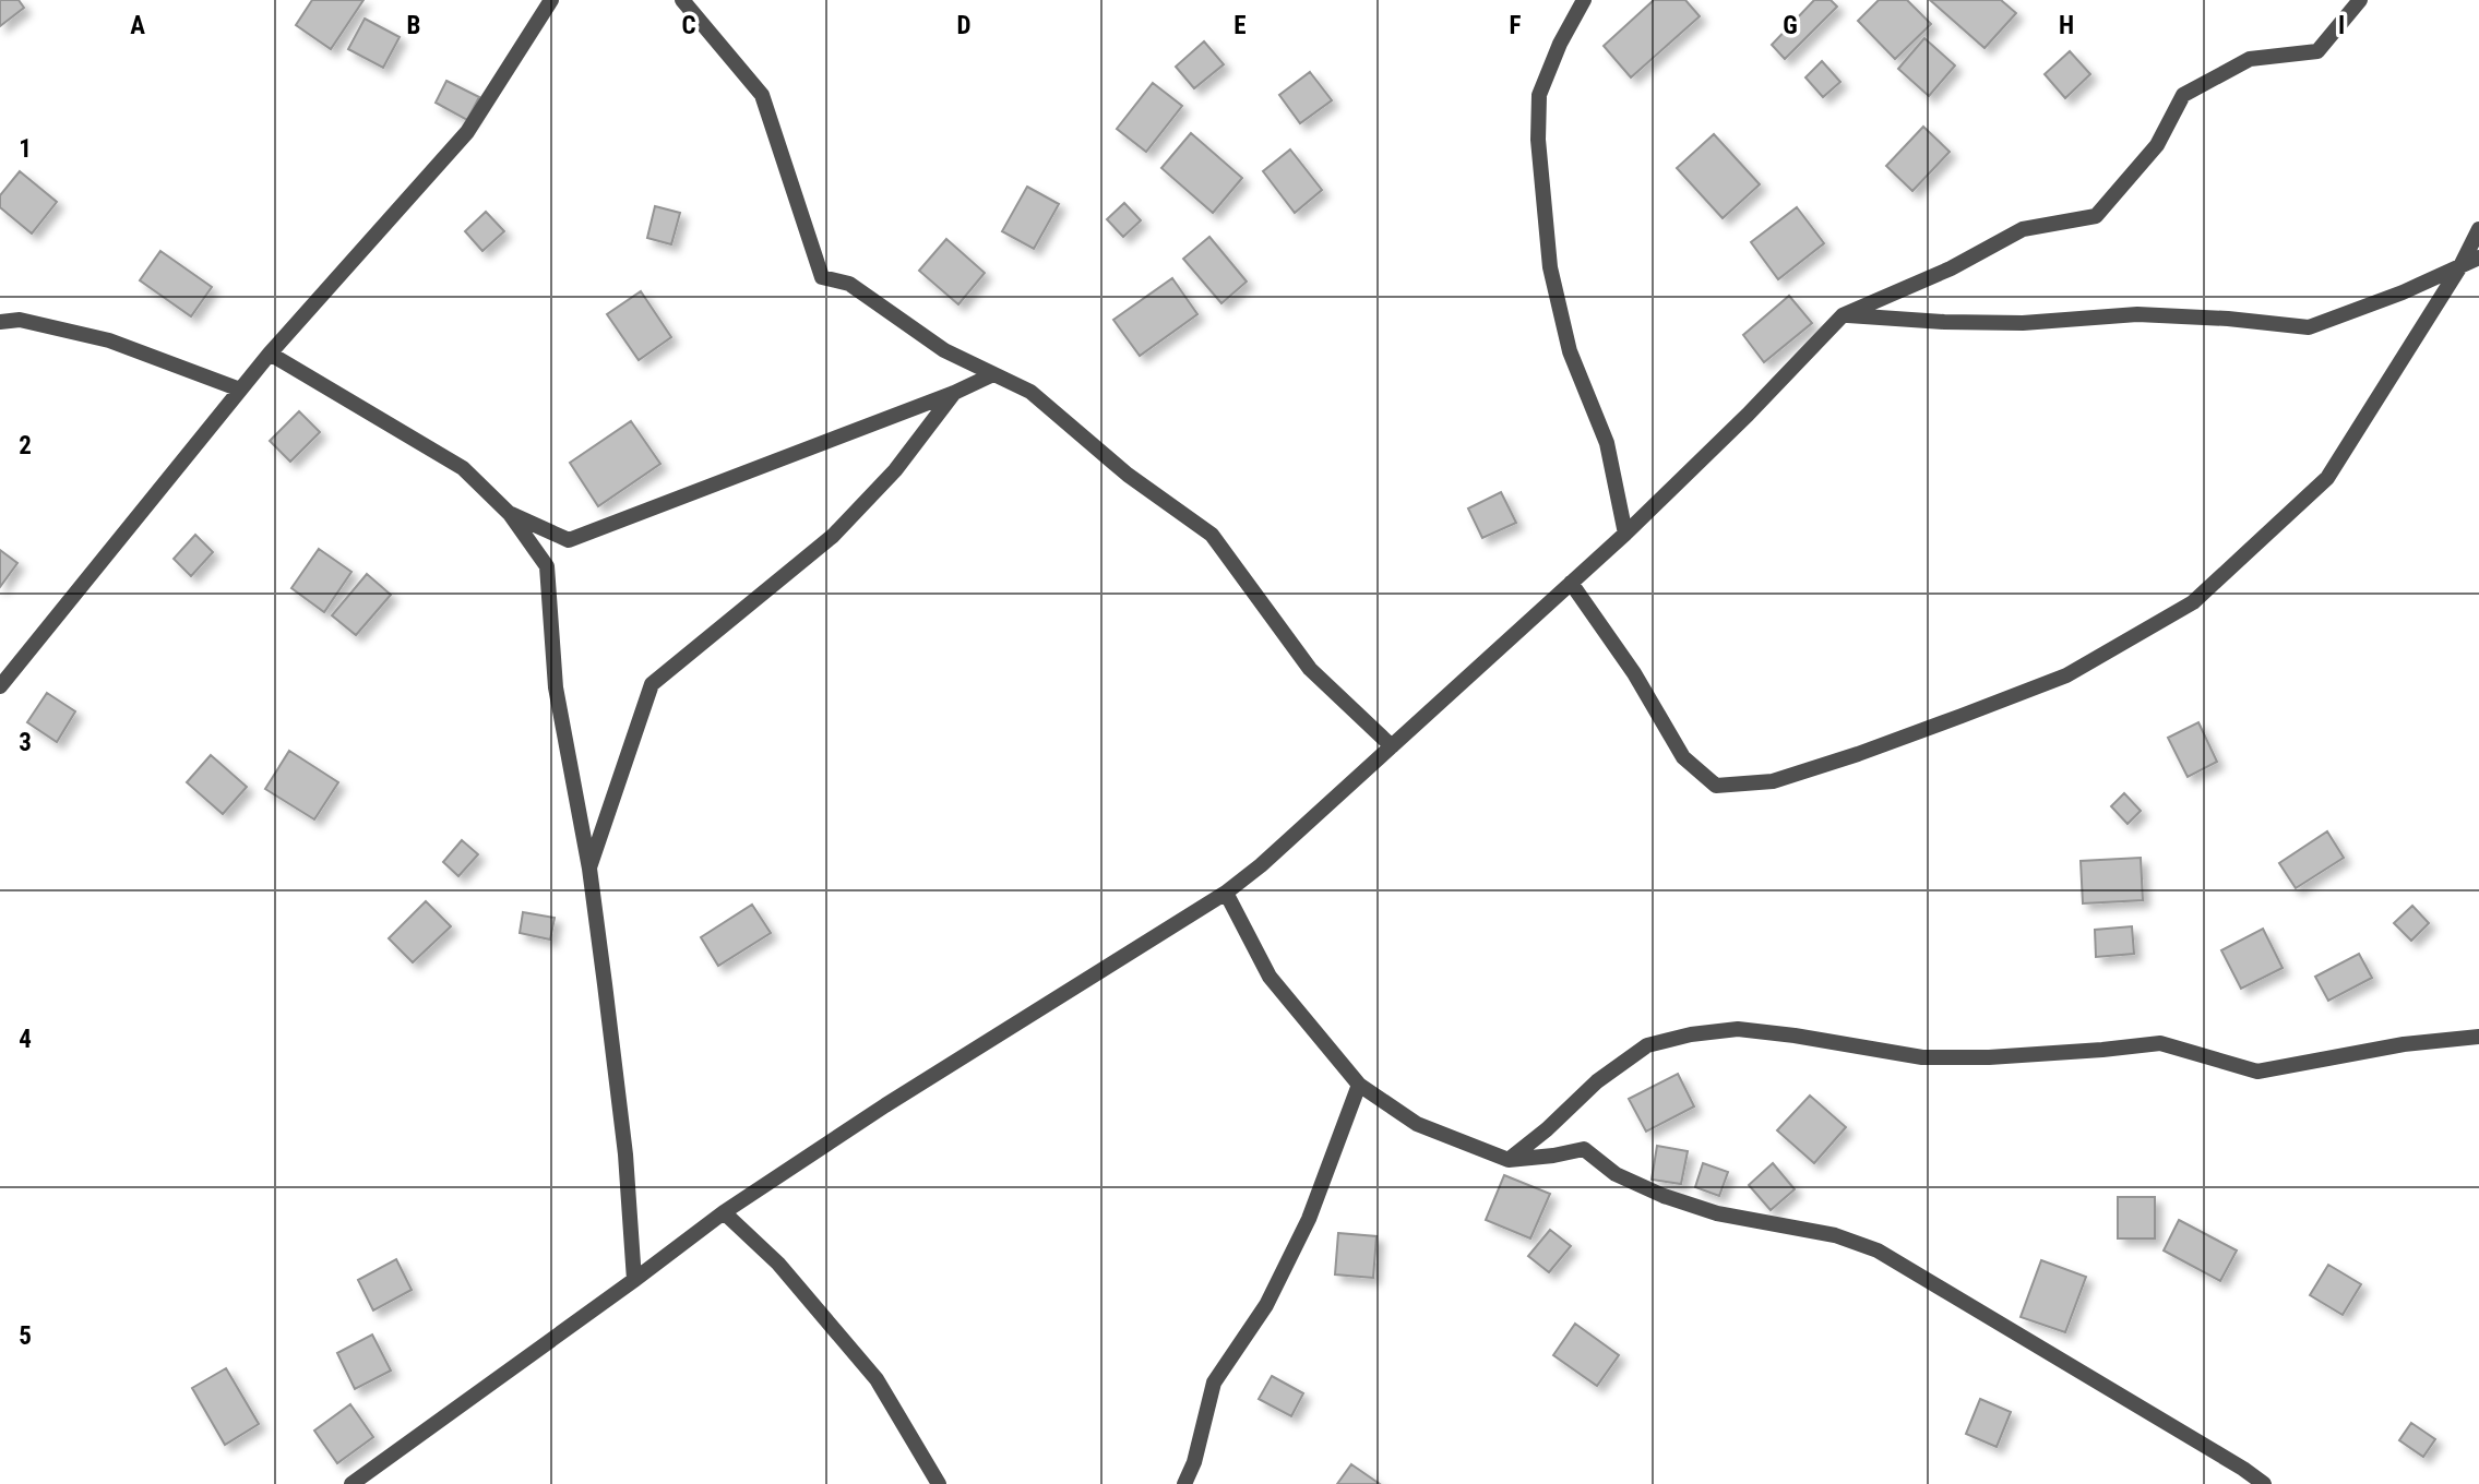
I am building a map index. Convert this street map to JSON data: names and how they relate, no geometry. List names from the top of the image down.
{
  "grid": {
    "columns": [
      "A",
      "B",
      "C",
      "D",
      "E",
      "F",
      "G",
      "H",
      "I"
    ],
    "rows": [
      "1",
      "2",
      "3",
      "4",
      "5"
    ]
  }
}
